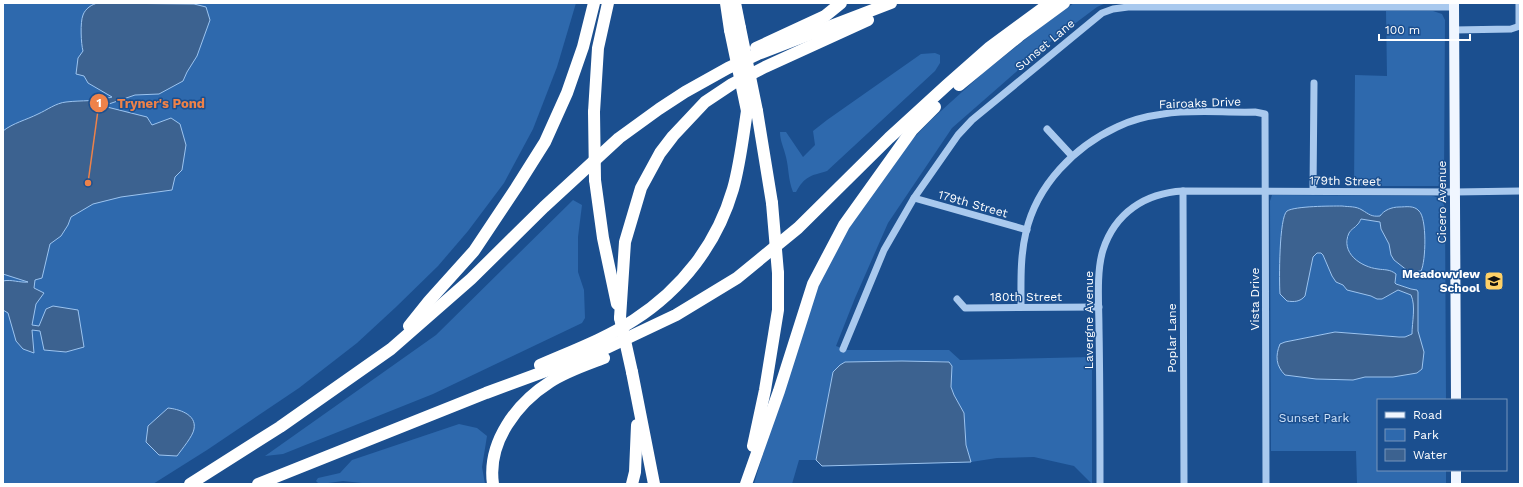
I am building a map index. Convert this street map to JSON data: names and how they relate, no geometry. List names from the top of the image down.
{
  "streets": {
    "main road": ["Cicero Avenue"],
    "street": [
      "Sunset Lane",
      "Fairoaks Drive",
      "179th Street",
      "180th Street",
      "Vista Drive",
      "Lavergne Avenue",
      "Poplar Lane"
    ]
  },
  "crossings": [
    ["Sunset Lane", "179th Street"],
    ["Sunset Lane", "Cicero Avenue"],
    ["Fairoaks Drive", "179th Street"],
    ["Fairoaks Drive", "180th Street"],
    ["Fairoaks Drive", "Vista Drive"],
    ["179th Street", "Cicero Avenue"],
    ["179th Street", "Vista Drive"],
    ["179th Street", "Lavergne Avenue"],
    ["179th Street", "Poplar Lane"],
    ["180th Street", "Lavergne Avenue"]
  ],
  "parks": ["Sunset Park"],
  "places": {
    "other": ["Tryner's Pond"],
    "school or university": ["Meadowview School"]
  },
  "legend": ["Road", "Park", "Water"],
  "scale_bar": "100 m"
}
